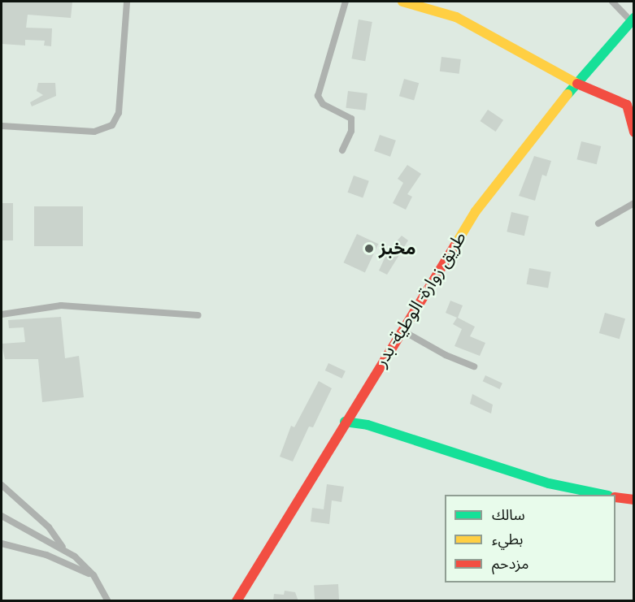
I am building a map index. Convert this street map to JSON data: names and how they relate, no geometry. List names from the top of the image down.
{
  "streets": {
    "main road": ["طريق زوارة- الوطية- بدر"]
  },
  "places": ["مخبز"],
  "legend": ["سالك", "بطيء", "مزدحم"]
}
